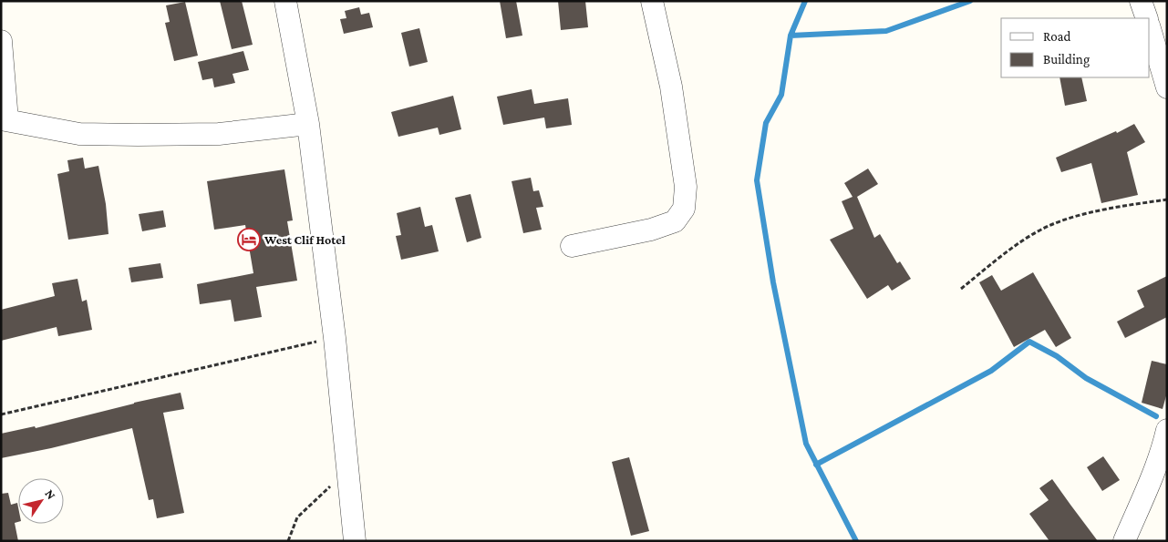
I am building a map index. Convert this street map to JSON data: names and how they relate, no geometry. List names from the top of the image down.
{
  "places": {
    "hotel": ["West Clif Hotel"]
  },
  "legend": ["Road", "Building"],
  "north": "top right"
}
